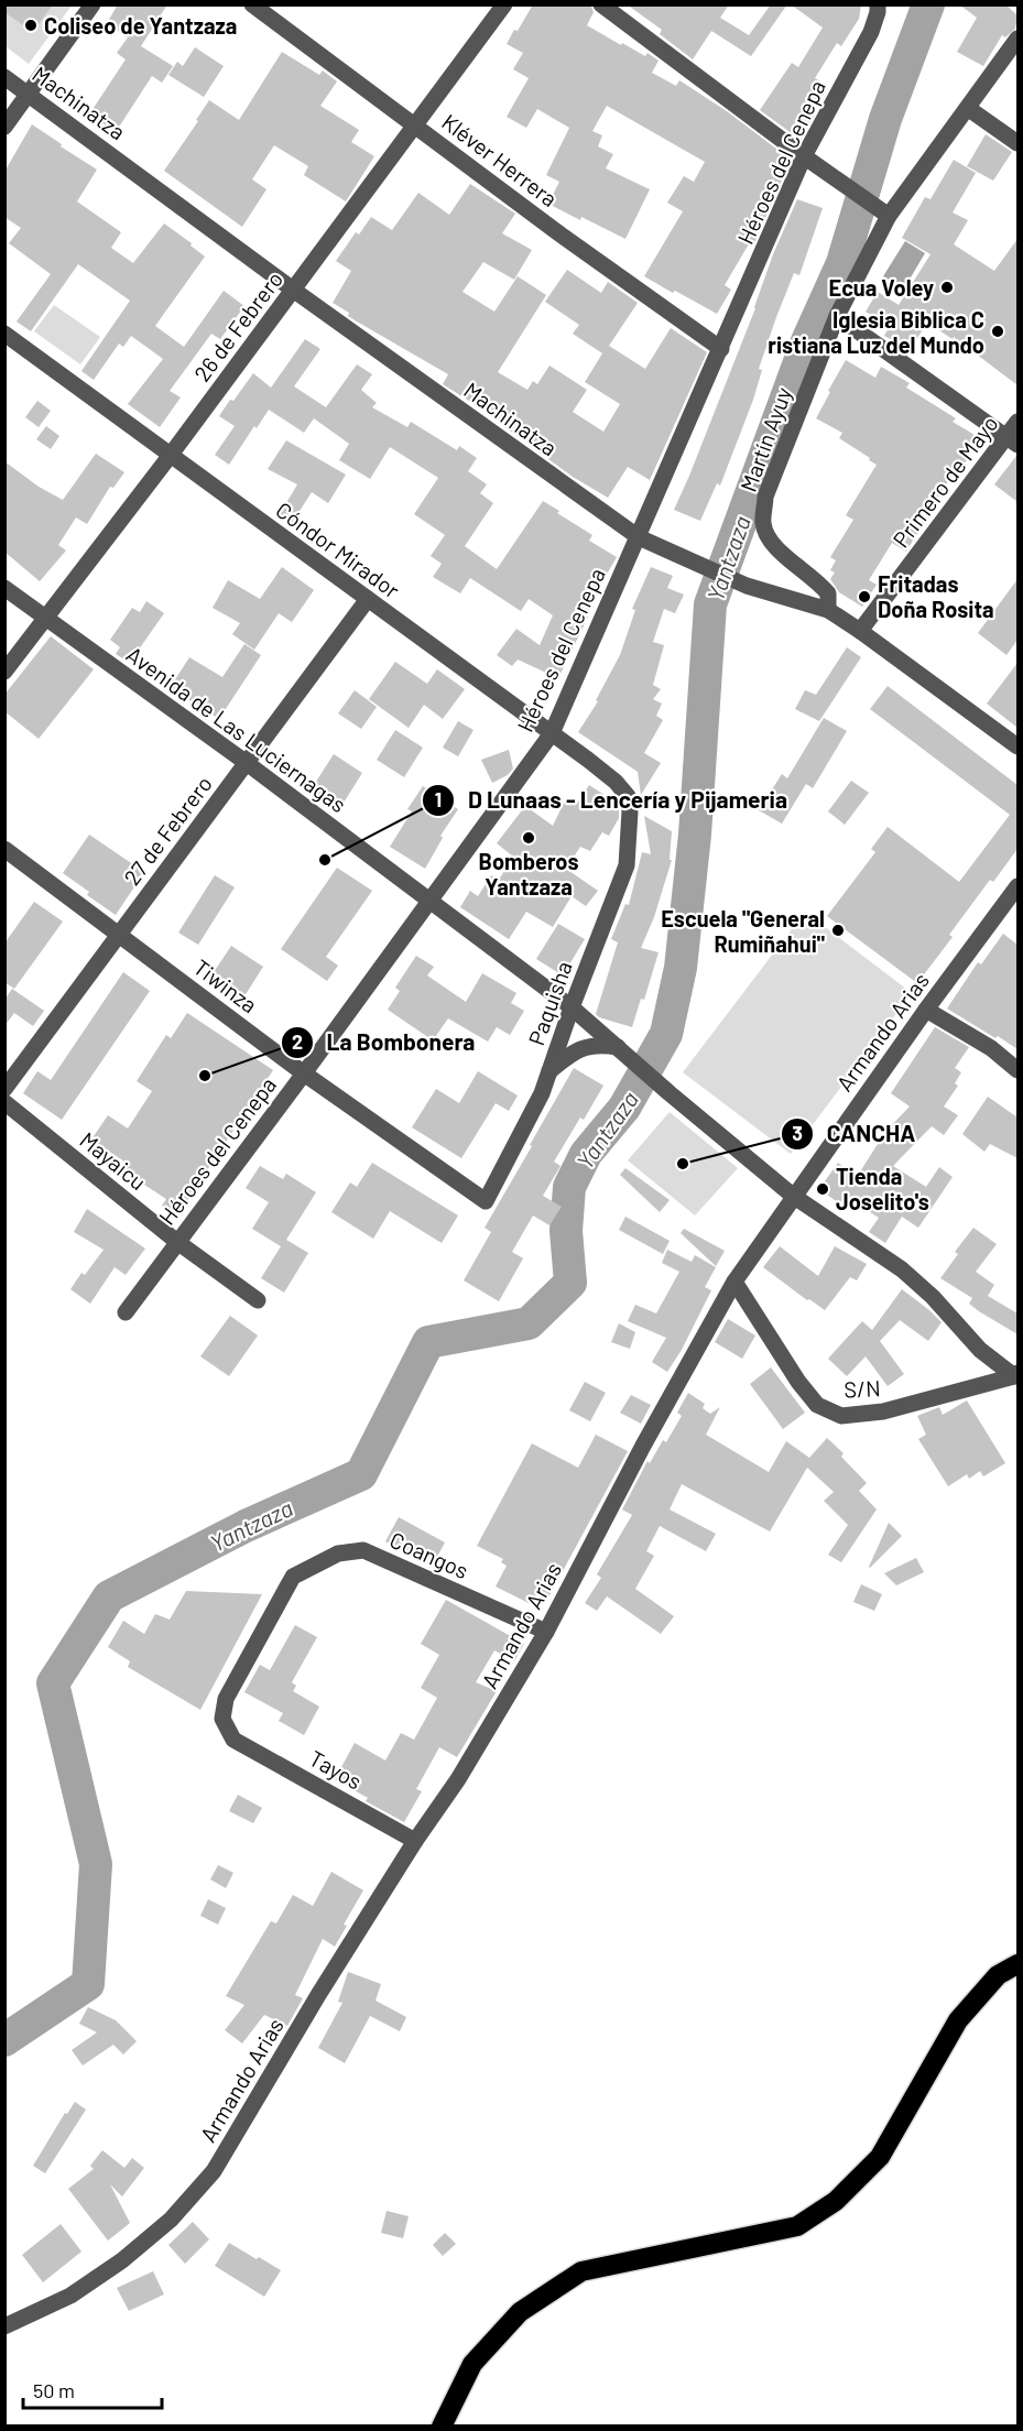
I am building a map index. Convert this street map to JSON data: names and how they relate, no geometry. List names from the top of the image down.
{
  "streets": {
    "street": [
      "Machinatza",
      "Kléver Herrera",
      "Héroes del Cenepa",
      "26 de Febrero",
      "Martín Ayuy",
      "Primero de Mayo",
      "Cóndor Mirador",
      "Avenida de Las Luciernagas",
      "27 de Febrero",
      "Tiwinza",
      "Paquisha",
      "Armando Arias",
      "Mayaicu",
      "S/N",
      "Coangos",
      "Tayos"
    ]
  },
  "crossings": [
    ["Machinatza", "Héroes del Cenepa"],
    ["Machinatza", "26 de Febrero"],
    ["Machinatza", "Martín Ayuy"],
    ["Machinatza", "Primero de Mayo"],
    ["Kléver Herrera", "Héroes del Cenepa"],
    ["Kléver Herrera", "26 de Febrero"],
    ["Héroes del Cenepa", "Cóndor Mirador"],
    ["Héroes del Cenepa", "Avenida de Las Luciernagas"],
    ["Héroes del Cenepa", "Tiwinza"],
    ["Héroes del Cenepa", "Mayaicu"],
    ["26 de Febrero", "Cóndor Mirador"],
    ["26 de Febrero", "Avenida de Las Luciernagas"],
    ["Cóndor Mirador", "27 de Febrero"],
    ["Cóndor Mirador", "Paquisha"],
    ["Avenida de Las Luciernagas", "27 de Febrero"],
    ["Avenida de Las Luciernagas", "Paquisha"],
    ["Avenida de Las Luciernagas", "Armando Arias"],
    ["27 de Febrero", "Tiwinza"],
    ["Tiwinza", "Paquisha"],
    ["Armando Arias", "S/N"],
    ["Armando Arias", "Coangos"],
    ["Armando Arias", "Tayos"],
    ["Coangos", "Tayos"]
  ],
  "water": ["Yantzaza"],
  "places": [
    "Coliseo de Yantzaza",
    "Ecua Voley",
    "Iglesia Biblica C ristiana Luz del Mundo",
    "Fritadas Doña Rosita",
    "Bomberos Yantzaza",
    "D Lunaas - Lencería y Pijameria",
    "Escuela \"General Rumiñahui\"",
    "La Bombonera",
    "CANCHA",
    "Tienda Joselito's"
  ],
  "scale_bar": "50 m"
}
